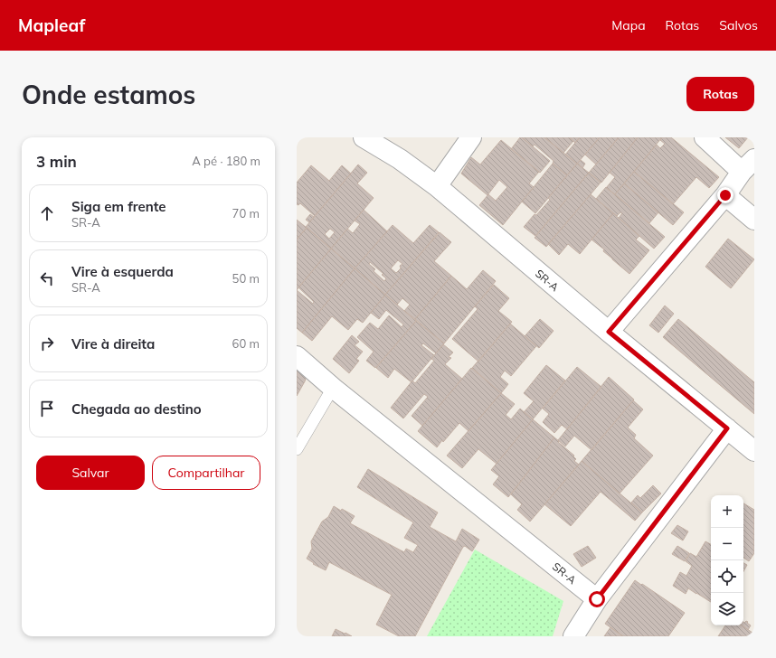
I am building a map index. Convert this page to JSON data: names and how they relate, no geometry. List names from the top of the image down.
{
  "streets": {
    "street": ["SR-A"]
  },
  "page": {
    "header": "Mapleaf",
    "nav": ["Mapa", "Rotas", "Salvos"],
    "buttons": [
      "Rotas",
      ["Salvar", "Compartilhar"]
    ],
    "title": "Onde estamos",
    "heading": ["3 min", "A pé · 180 m"],
    "list": [
      ["Siga em frente", "SR-A", "70 m"],
      ["Vire à esquerda", "SR-A", "50 m"],
      ["Vire à direita", "60 m"],
      "Chegada ao destino"
    ],
    "map_buttons": ["+", "−"]
  }
}
